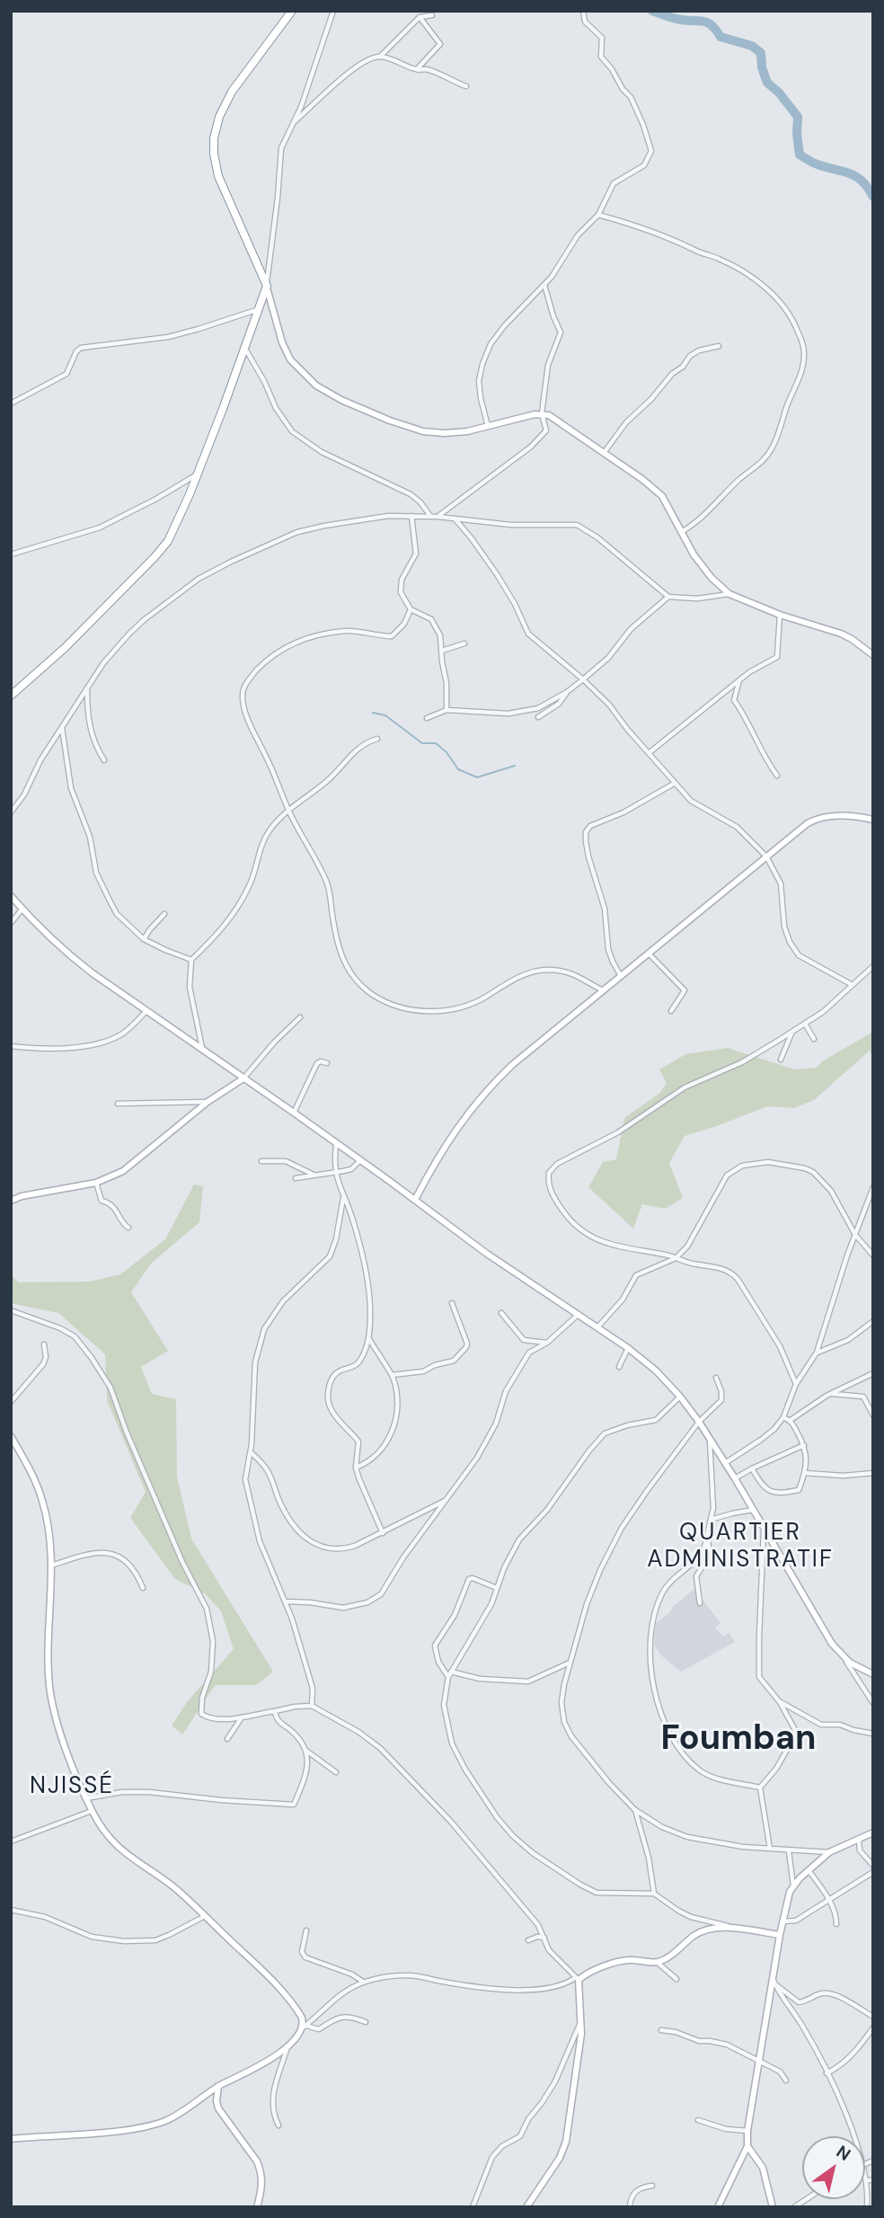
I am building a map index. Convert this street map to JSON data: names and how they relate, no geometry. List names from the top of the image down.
{
  "districts": ["QUARTIER ADMINISTRATIF", "Foumban", "NJISSÉ"],
  "north": "top right"
}
